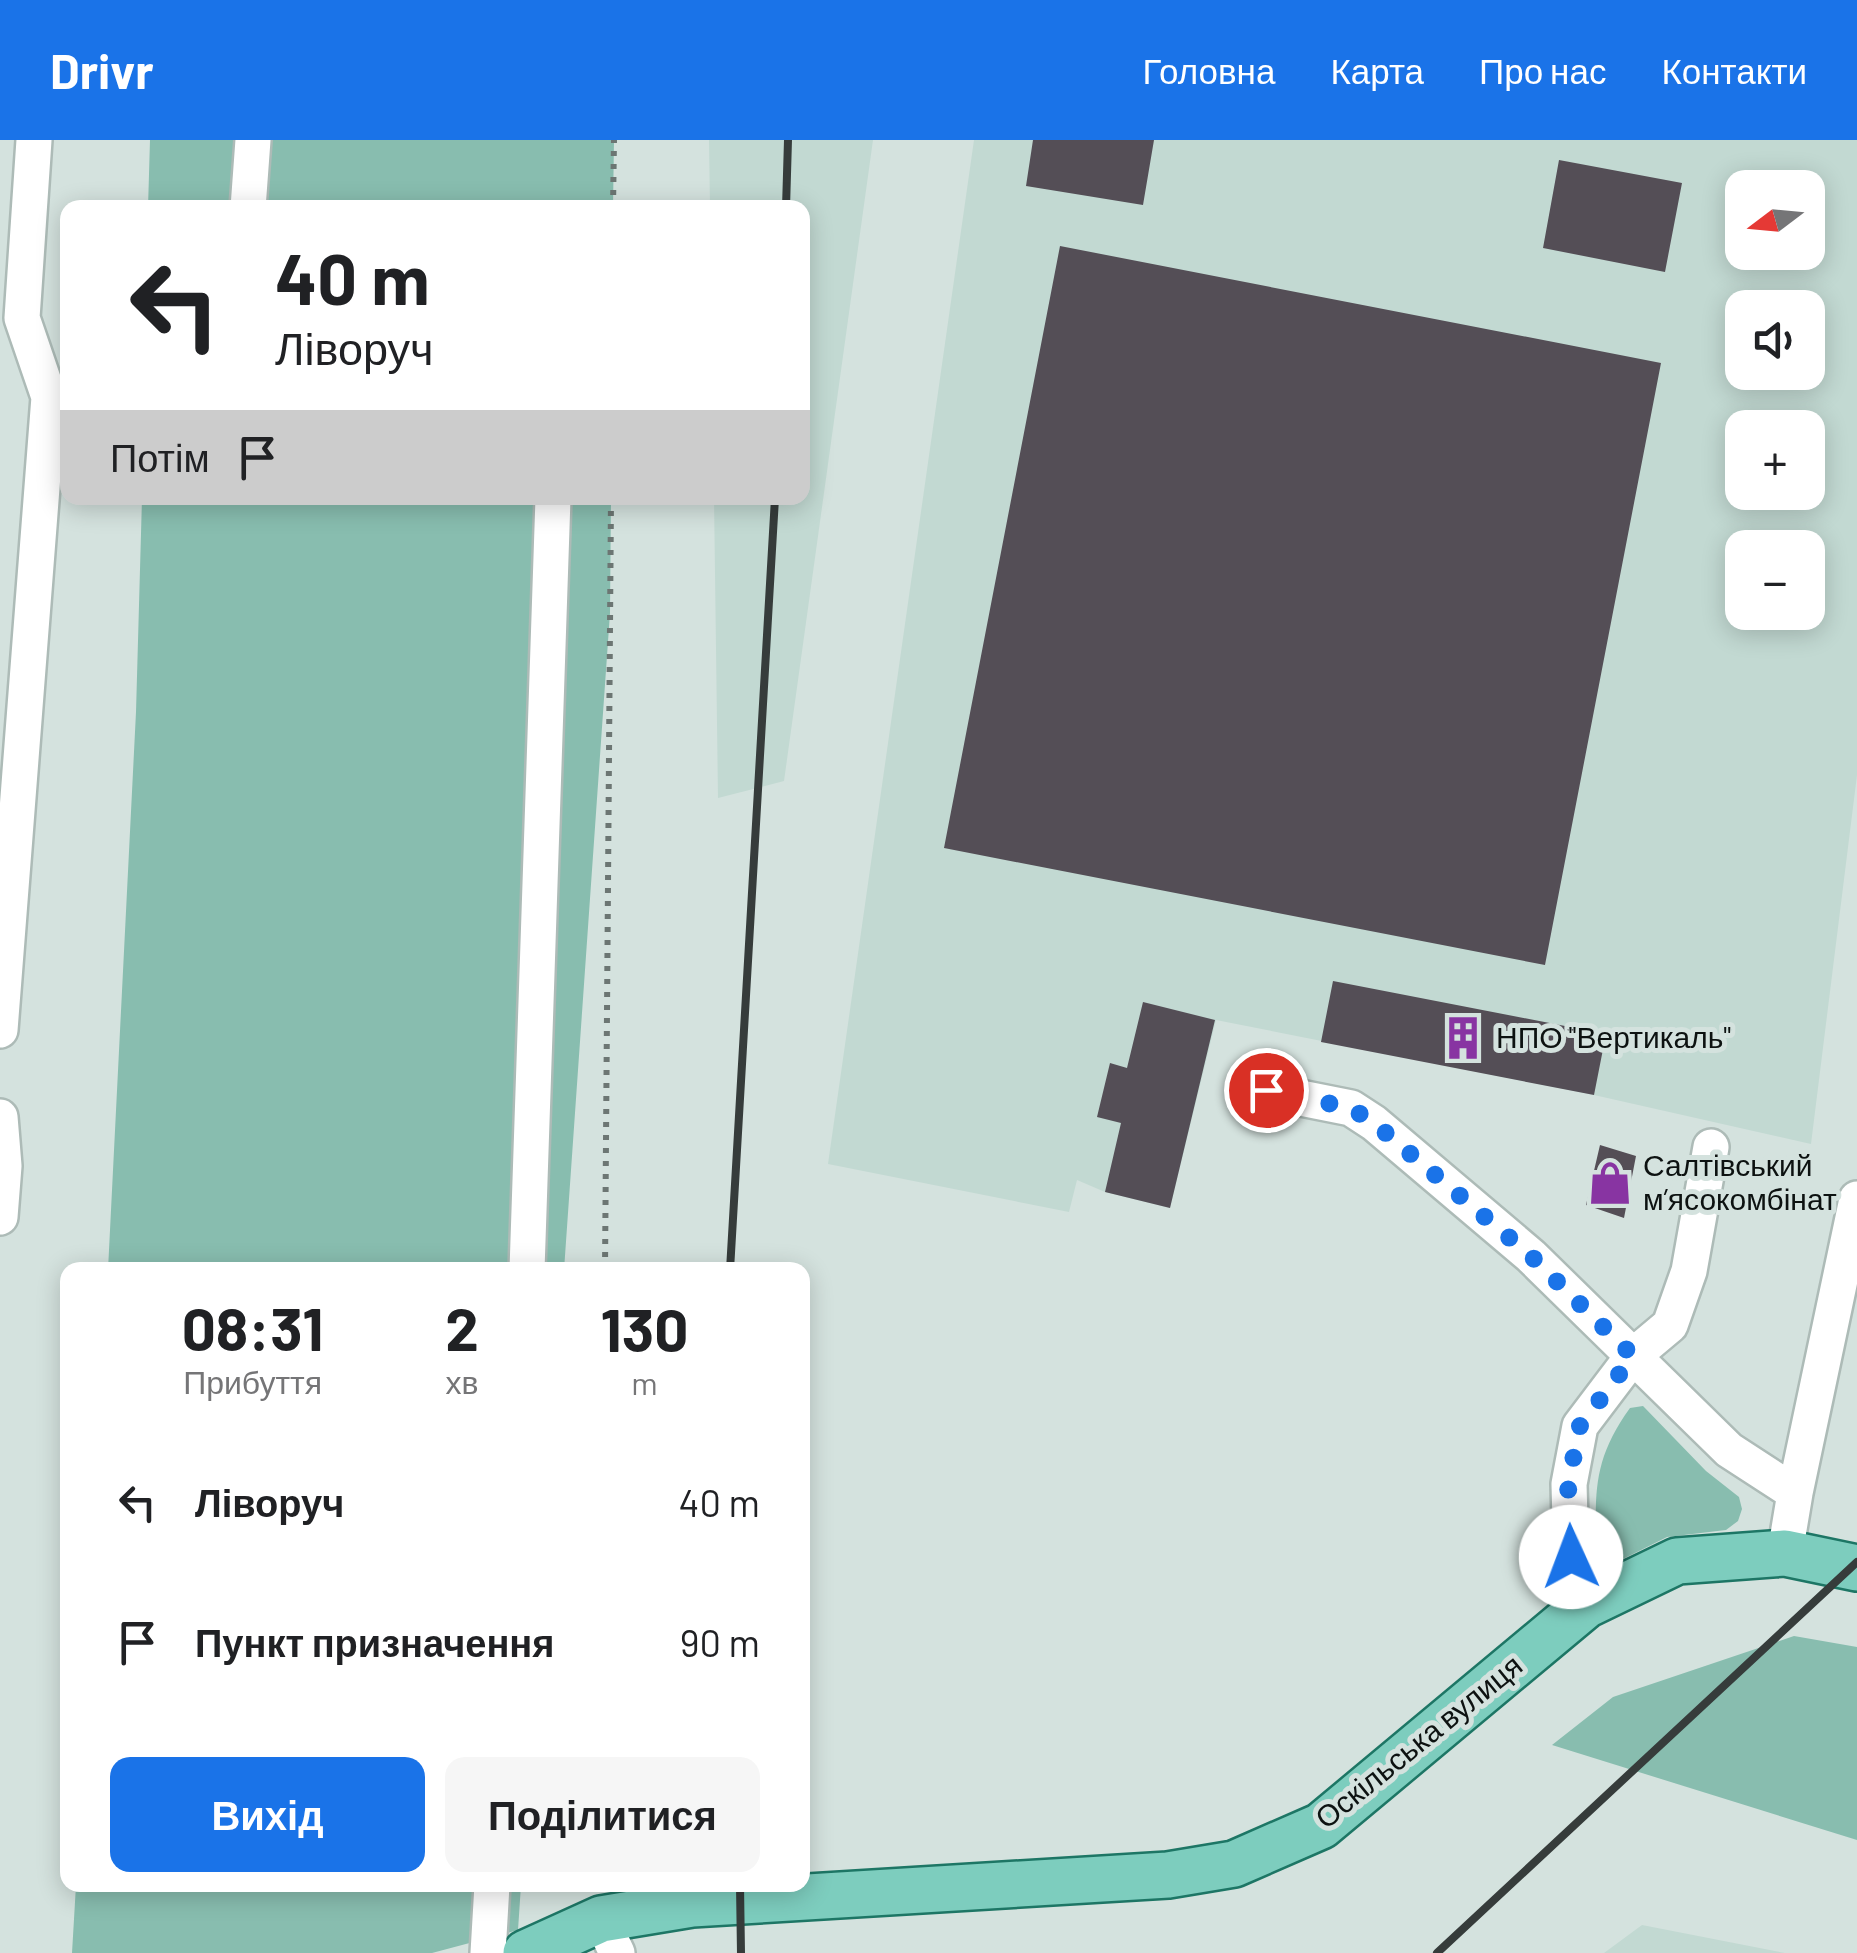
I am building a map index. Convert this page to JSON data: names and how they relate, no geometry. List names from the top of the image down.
{
  "streets": {
    "main road": ["Оскільська вулиця"]
  },
  "places": {
    "building": ["НПО \"Вертикаль\""],
    "shop": ["Салтівський мʼясокомбінат"]
  },
  "north": "left",
  "page": {
    "header": "Drivr",
    "nav": [
      "Головна",
      "Карта",
      "Про нас",
      "Контакти"
    ],
    "map_buttons": ["+", "−"],
    "turn": ["40 m", "Ліворуч"],
    "then": "Потім",
    "eta": [
      "08:31",
      "Прибуття",
      "2",
      "хв",
      "130",
      "m"
    ],
    "list": [
      {
        "name": "Ліворуч",
        "value": "40 m"
      },
      {
        "name": "Пункт призначення",
        "value": "90 m"
      }
    ],
    "buttons": ["Вихід", "Поділитися"]
  }
}
